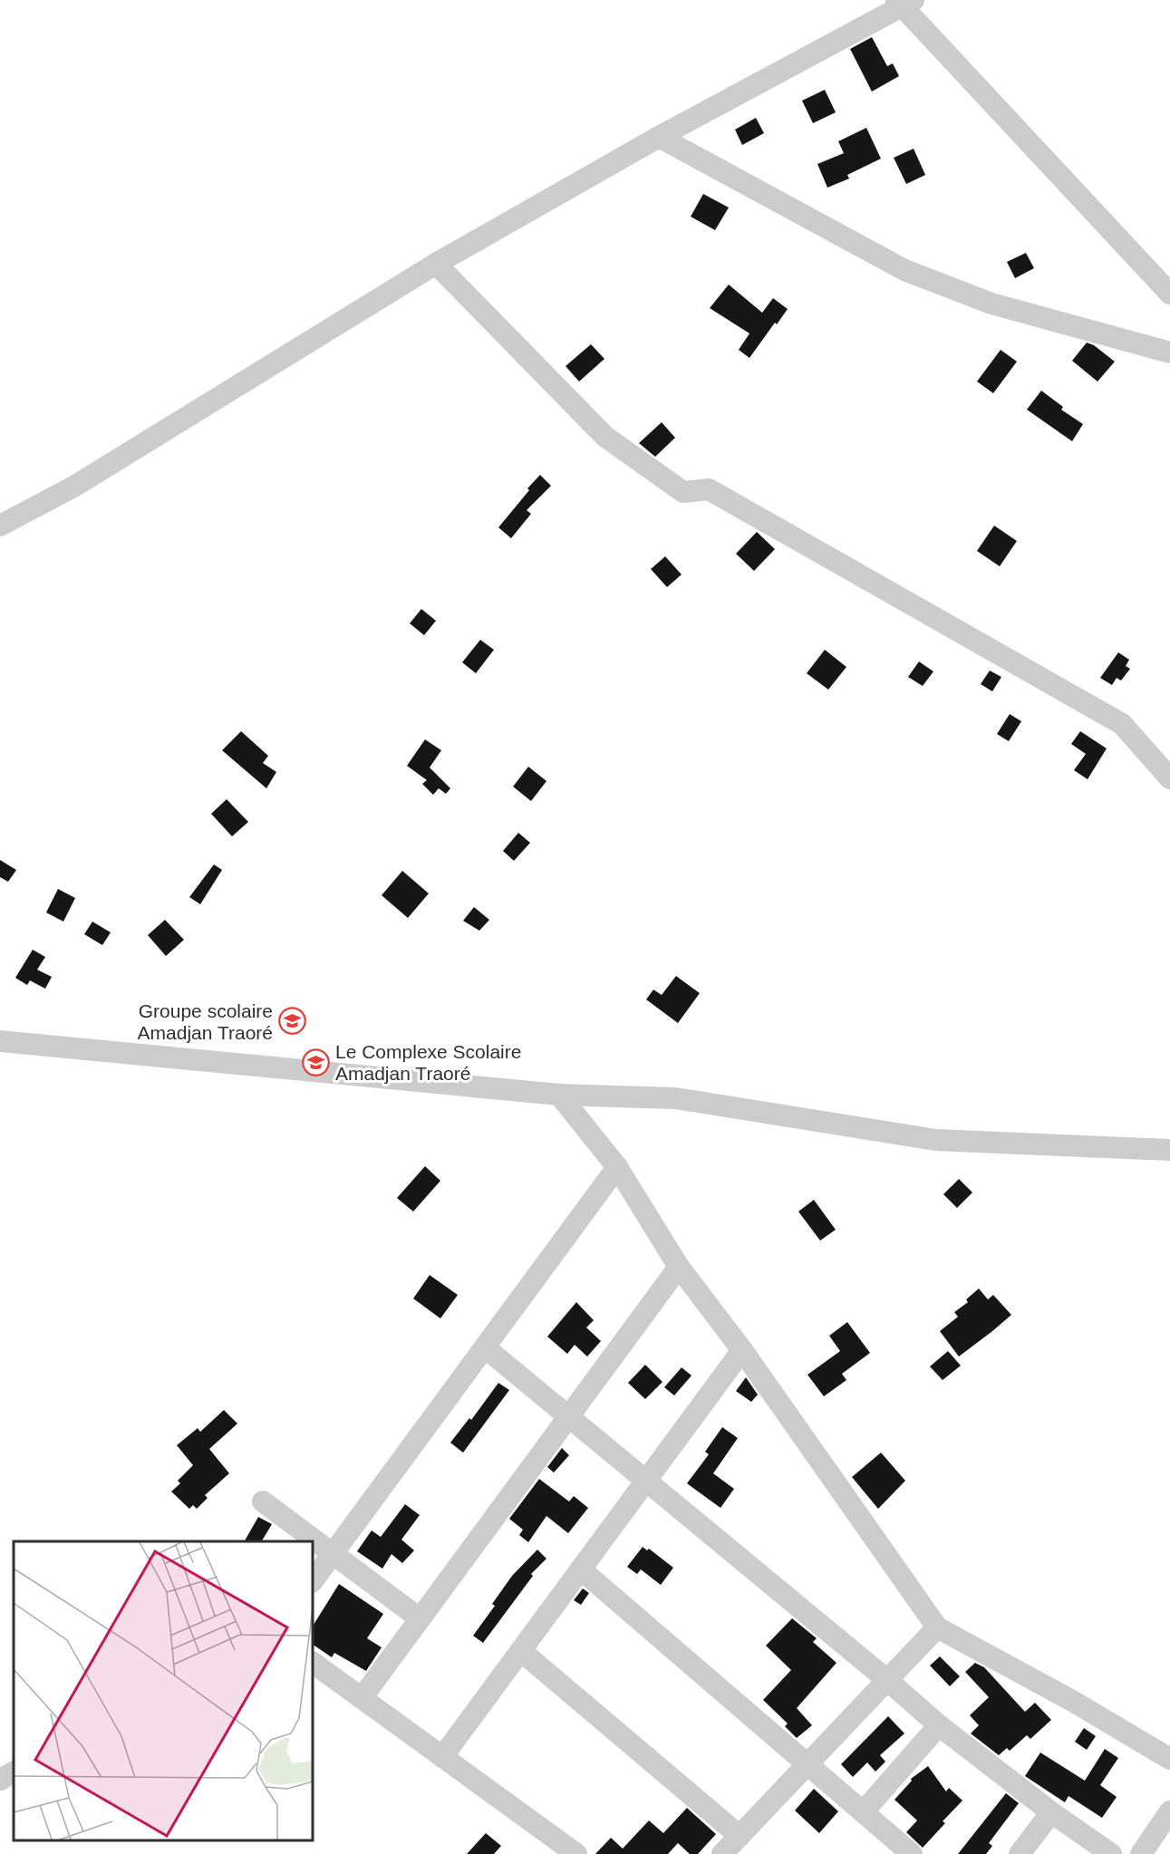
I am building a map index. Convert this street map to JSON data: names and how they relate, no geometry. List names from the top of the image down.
{
  "places": {
    "school or university": ["Groupe scolaire Amadjan Traoré", "Le Complexe Scolaire Amadjan Traoré"]
  }
}
